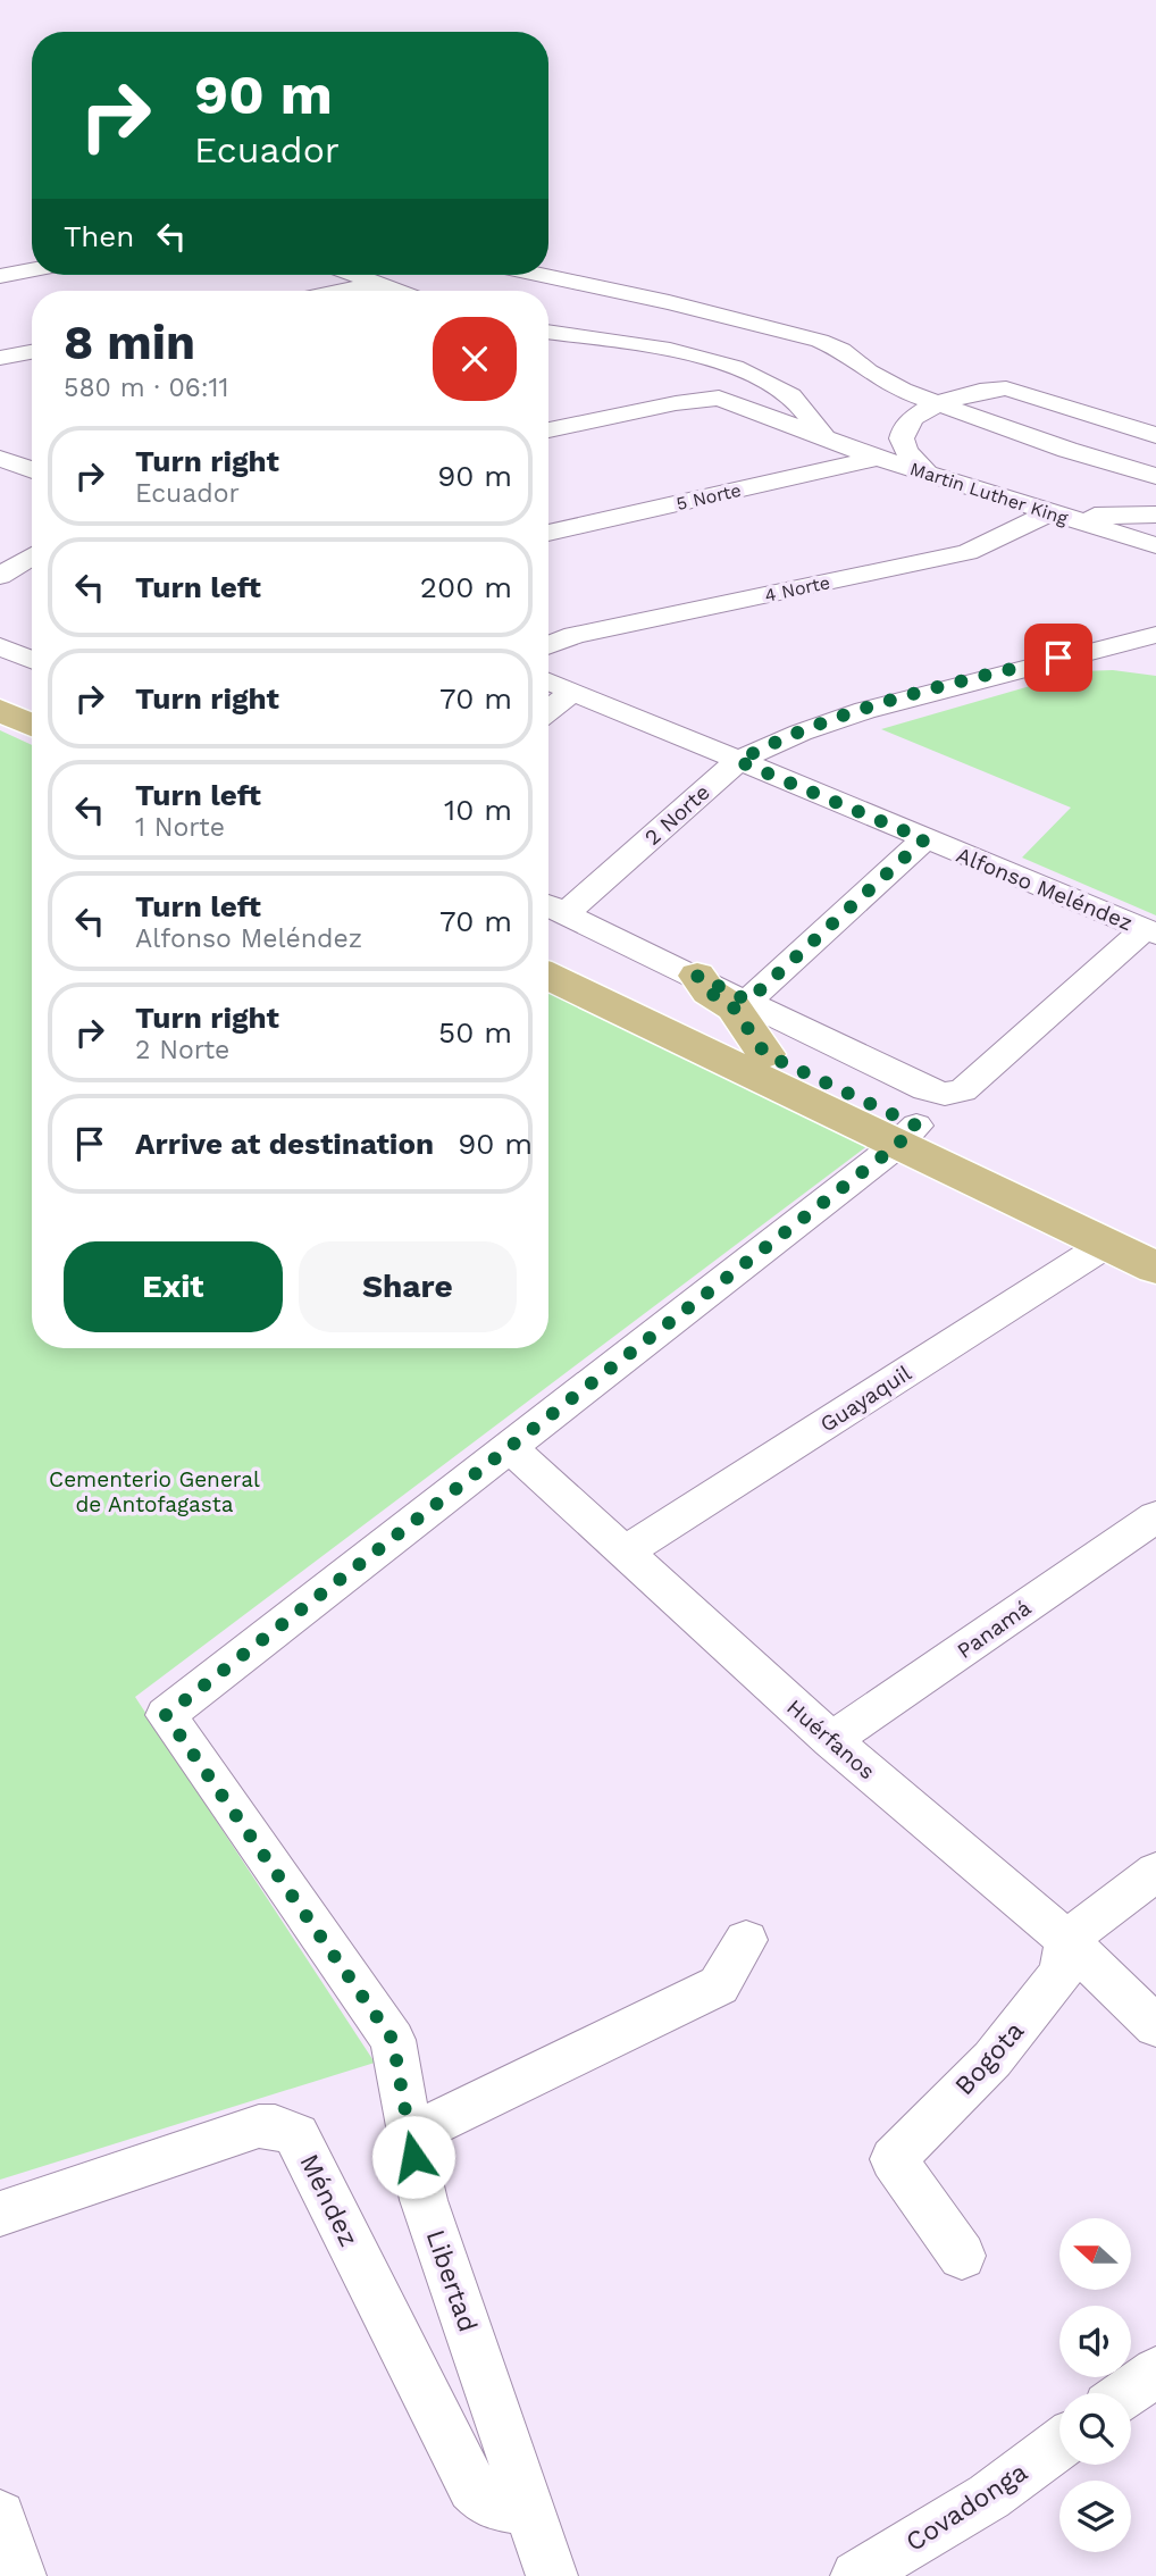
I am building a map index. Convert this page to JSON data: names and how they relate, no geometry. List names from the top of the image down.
{
  "streets": {
    "street": [
      "Martin Luther King",
      "5 Norte",
      "4 Norte",
      "2 Norte",
      "Alfonso Meléndez",
      "Guayaquil",
      "Panamá",
      "Huérfanos",
      "Bogota",
      "Méndez",
      "Libertad",
      "Covadonga"
    ]
  },
  "crossings": [
    ["Martin Luther King", "5 Norte"],
    ["Martin Luther King", "4 Norte"],
    ["2 Norte", "Alfonso Meléndez"],
    ["Guayaquil", "Huérfanos"],
    ["Panamá", "Huérfanos"],
    ["Huérfanos", "Bogota"],
    ["Huérfanos", "Libertad"],
    ["Méndez", "Libertad"]
  ],
  "parks": ["Cementerio General de Antofagasta"],
  "north": "left",
  "page": {
    "turn": ["90 m", "Ecuador"],
    "then": "Then",
    "heading": ["8 min", "580 m · 06:11"],
    "list": [
      {
        "name": "Turn right",
        "note": "Ecuador",
        "value": "90 m"
      },
      {
        "name": "Turn left",
        "value": "200 m"
      },
      {
        "name": "Turn right",
        "value": "70 m"
      },
      {
        "name": "Turn left",
        "note": "1 Norte",
        "value": "10 m"
      },
      {
        "name": "Turn left",
        "note": "Alfonso Meléndez",
        "value": "70 m"
      },
      {
        "name": "Turn right",
        "note": "2 Norte",
        "value": "50 m"
      },
      {
        "name": "Arrive at destination",
        "value": "90 m"
      }
    ],
    "buttons": ["Exit", "Share"]
  }
}
